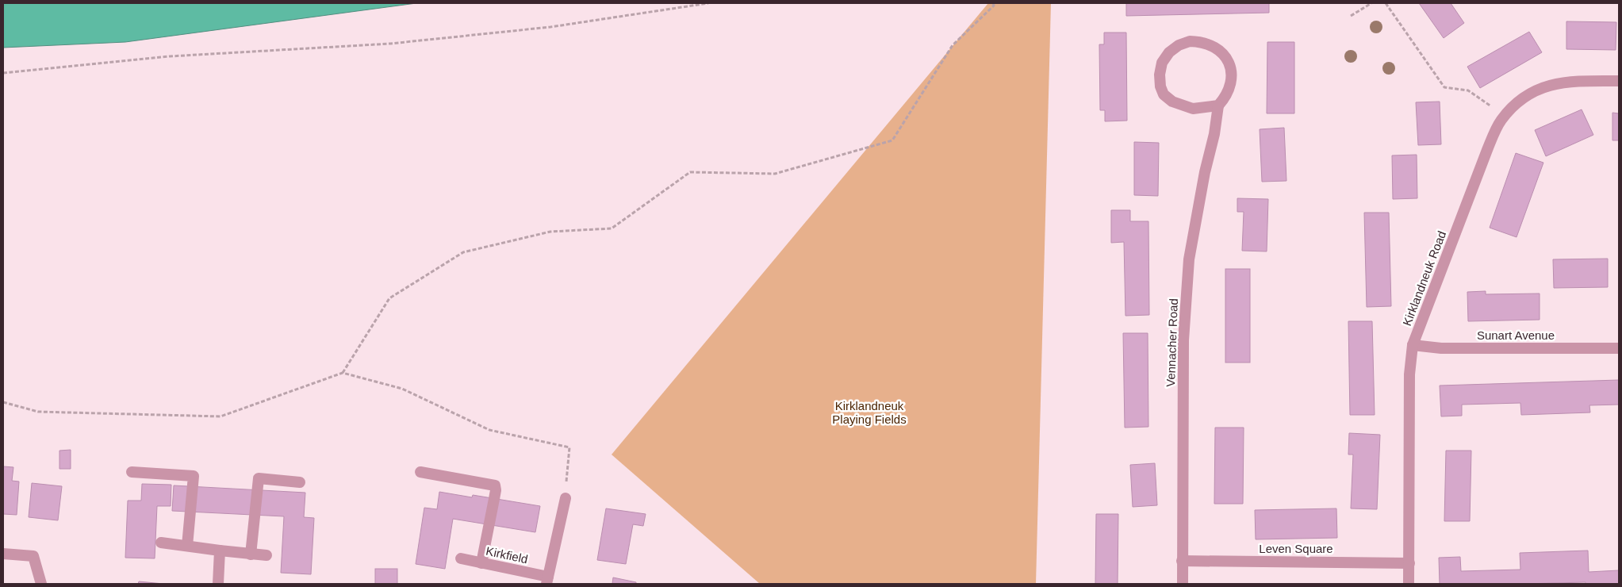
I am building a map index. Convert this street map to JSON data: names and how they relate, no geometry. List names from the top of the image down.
{
  "streets": {
    "street": [
      "Kirklandneuk Road",
      "Sunart Avenue",
      "Vennacher Road",
      "Leven Square",
      "Kirkfield"
    ]
  },
  "crossings": [
    ["Kirklandneuk Road", "Sunart Avenue"],
    ["Kirklandneuk Road", "Leven Square"],
    ["Vennacher Road", "Leven Square"]
  ],
  "parks": ["Kirklandneuk Playing Fields"]
}
